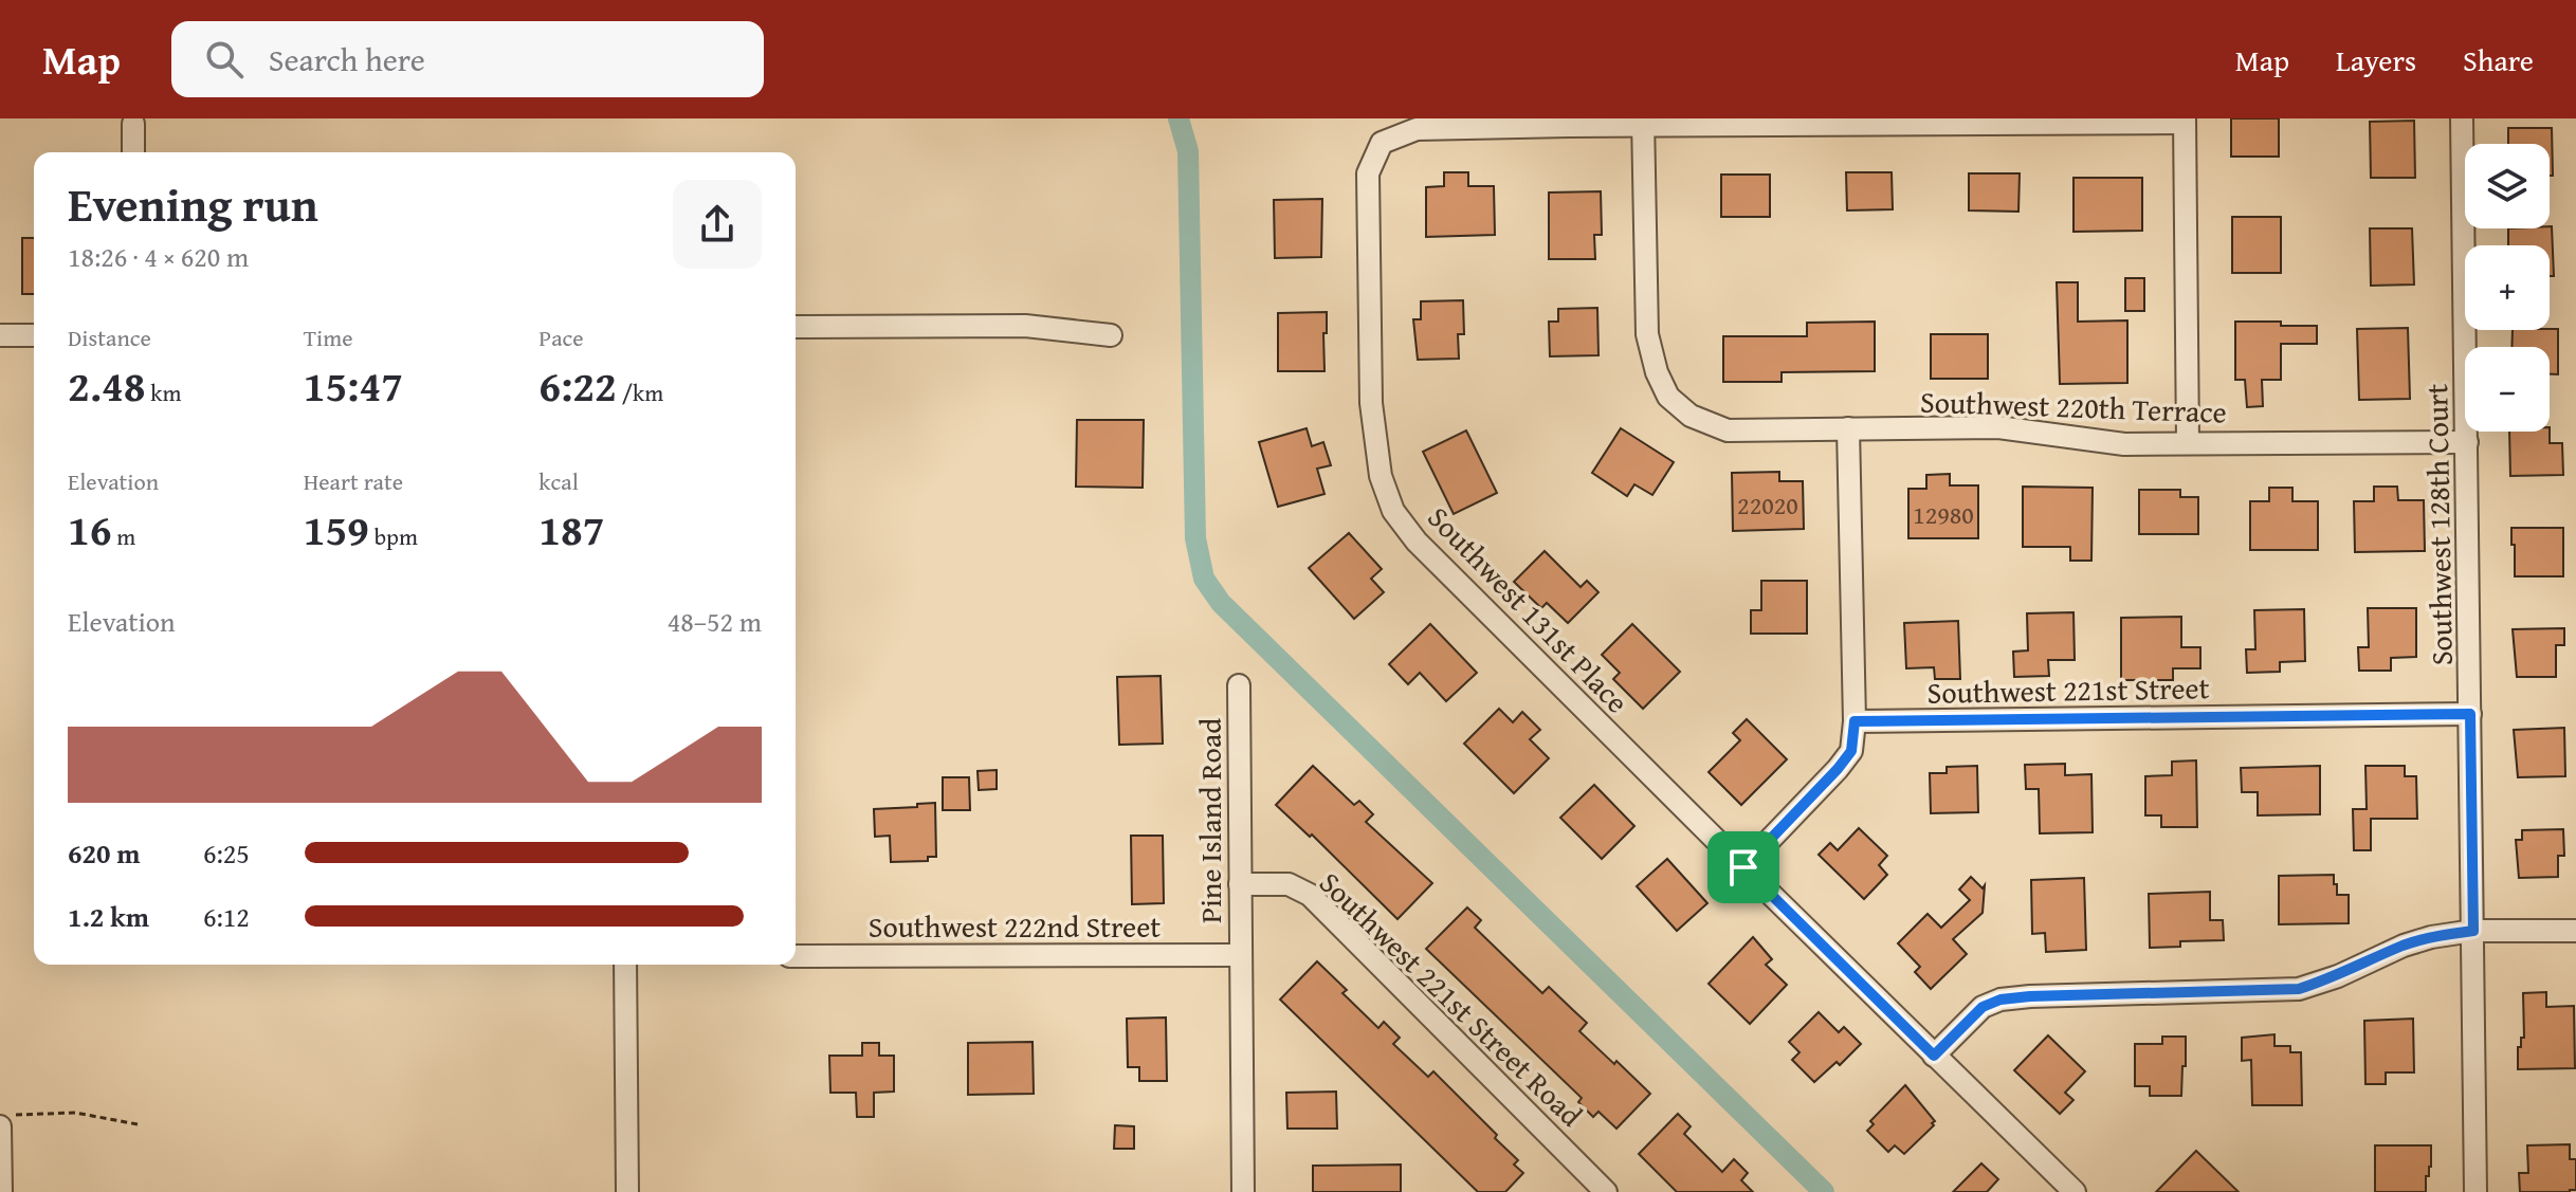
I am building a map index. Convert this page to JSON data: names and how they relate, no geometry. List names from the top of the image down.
{
  "streets": {
    "street": [
      "Southwest 220th Terrace",
      "Southwest 128th Court",
      "Southwest 131st Place",
      "Southwest 221st Street",
      "Pine Island Road",
      "Southwest 222nd Street",
      "Southwest 221st Street Road"
    ]
  },
  "crossings": [
    ["Southwest 220th Terrace", "Southwest 128th Court"],
    ["Southwest 220th Terrace", "Southwest 131st Place"],
    ["Southwest 128th Court", "Southwest 221st Street"],
    ["Pine Island Road", "Southwest 222nd Street"],
    ["Pine Island Road", "Southwest 221st Street Road"]
  ],
  "house_numbers": ["22020", "12980"],
  "page": {
    "header": "Map",
    "search": "Search here",
    "nav": ["Map", "Layers", "Share"],
    "map_buttons": ["+", "−"],
    "heading": ["Evening run", "18:26 · 4 × 620 m"],
    "stats": [
      ["Distance", "2.48 km"],
      ["Time", "15:47"],
      ["Pace", "6:22 /km"],
      ["Elevation", "16 m"],
      ["Heart rate", "159 bpm"],
      ["kcal", "187"]
    ],
    "chart": ["Elevation", "48–52 m"],
    "list": [
      {
        "name": "620 m",
        "note": "6:25"
      },
      {
        "name": "1.2 km",
        "note": "6:12"
      }
    ]
  }
}
